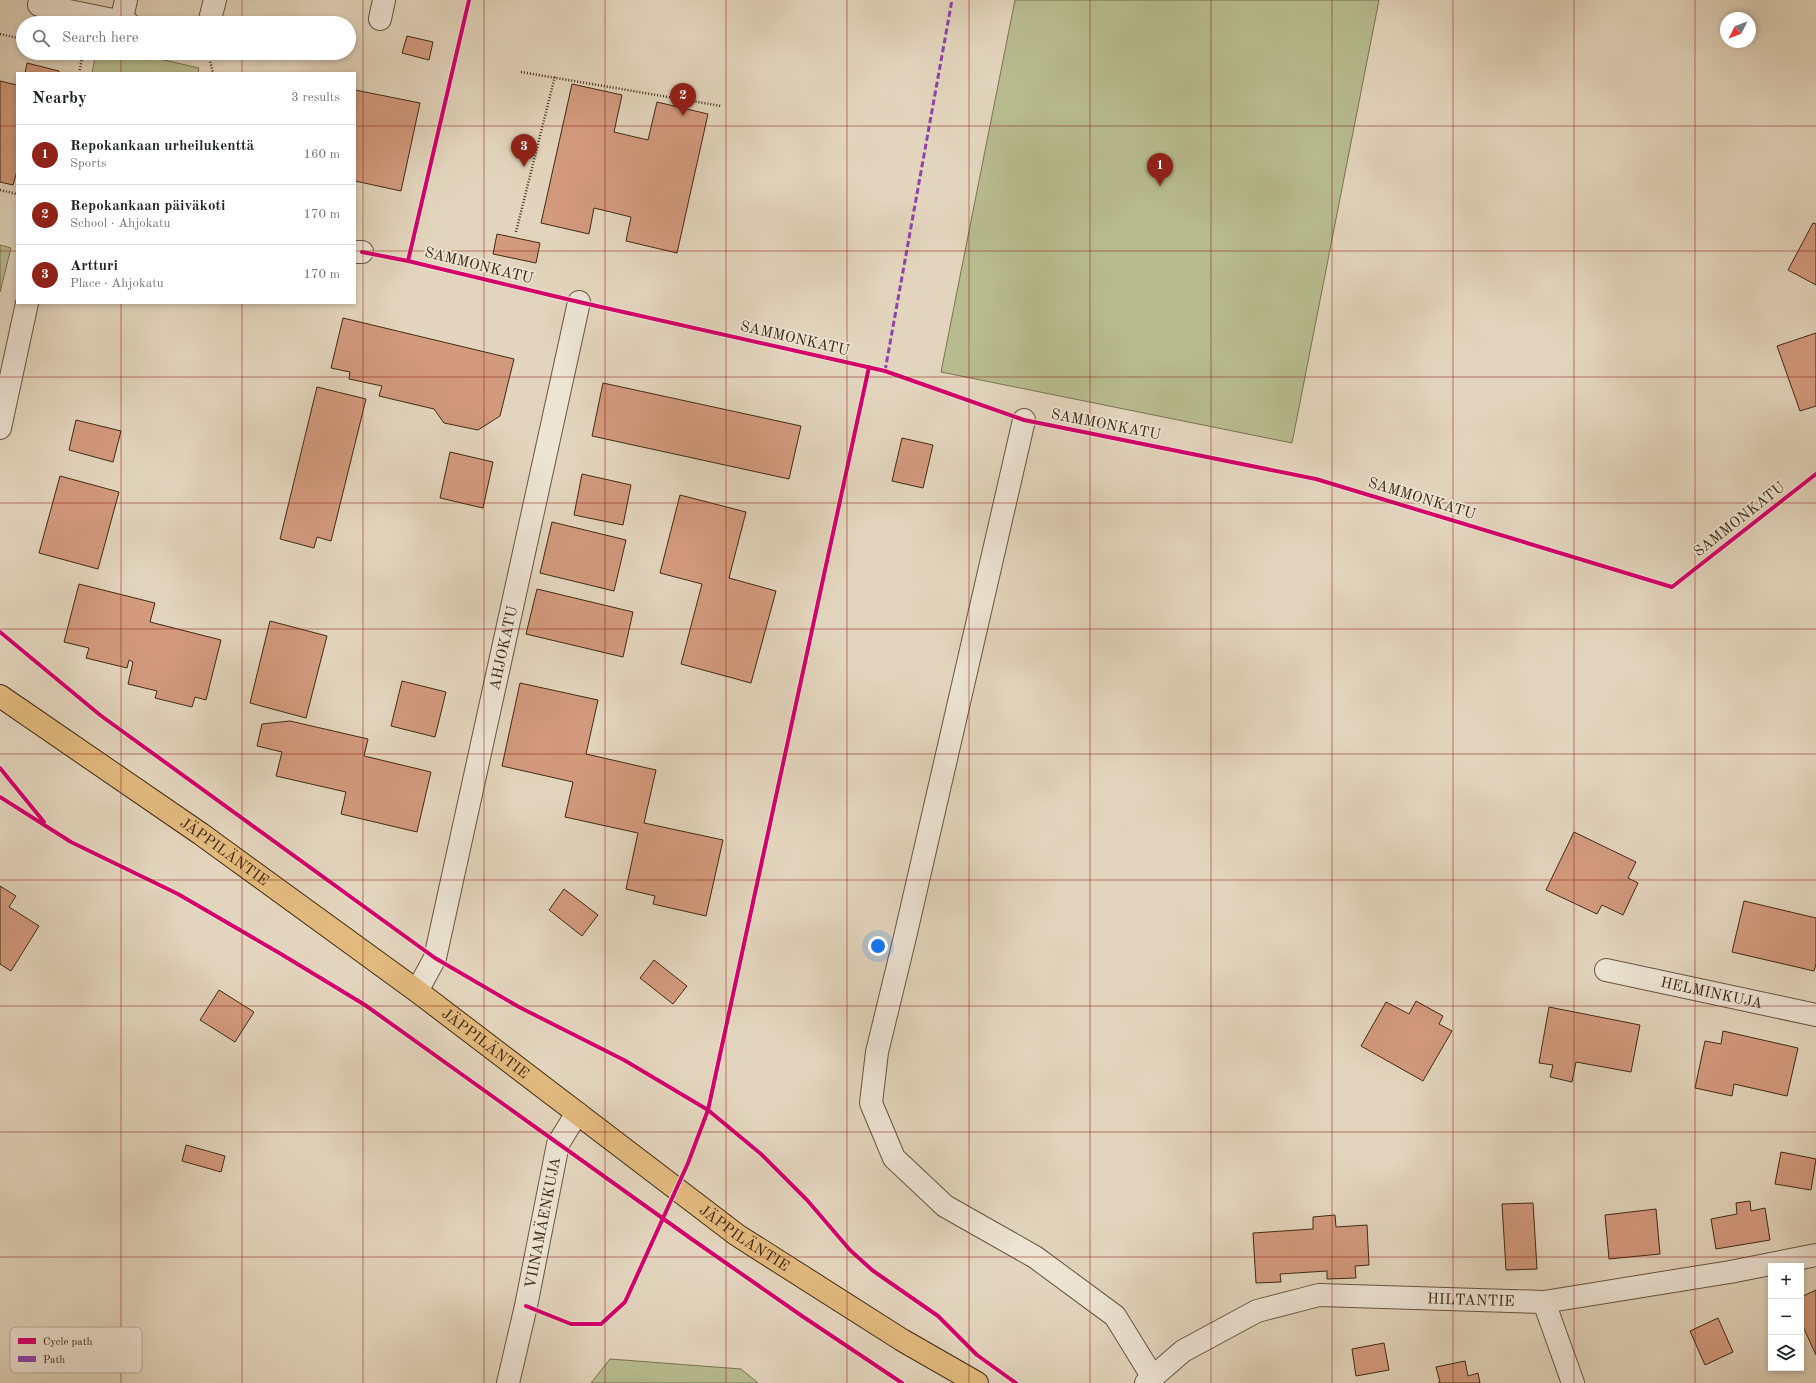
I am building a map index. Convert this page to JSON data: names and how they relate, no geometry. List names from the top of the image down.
{
  "streets": {
    "main road": ["JÄPPILÄNTIE"],
    "street": [
      "AHJOKATU",
      "HELMINKUJA",
      "VIINAMÄENKUJA",
      "HILTANTIE"
    ],
    "cycle path": ["SAMMONKATU"]
  },
  "crossings": [
    ["AHJOKATU", "JÄPPILÄNTIE"],
    ["JÄPPILÄNTIE", "VIINAMÄENKUJA"]
  ],
  "legend": ["Cycle path", "Path"],
  "north": "bottom left",
  "page": {
    "search": "Search here",
    "heading": ["Nearby", "3 results"],
    "pins": ["2", "3", "1"],
    "list": [
      {
        "mark": "1",
        "name": "Repokankaan urheilukenttä",
        "note": "Sports",
        "value": "160 m"
      },
      {
        "mark": "2",
        "name": "Repokankaan päiväkoti",
        "note": "School · Ahjokatu",
        "value": "170 m"
      },
      {
        "mark": "3",
        "name": "Artturi",
        "note": "Place · Ahjokatu",
        "value": "170 m"
      }
    ],
    "map_buttons": ["+", "−"]
  }
}
